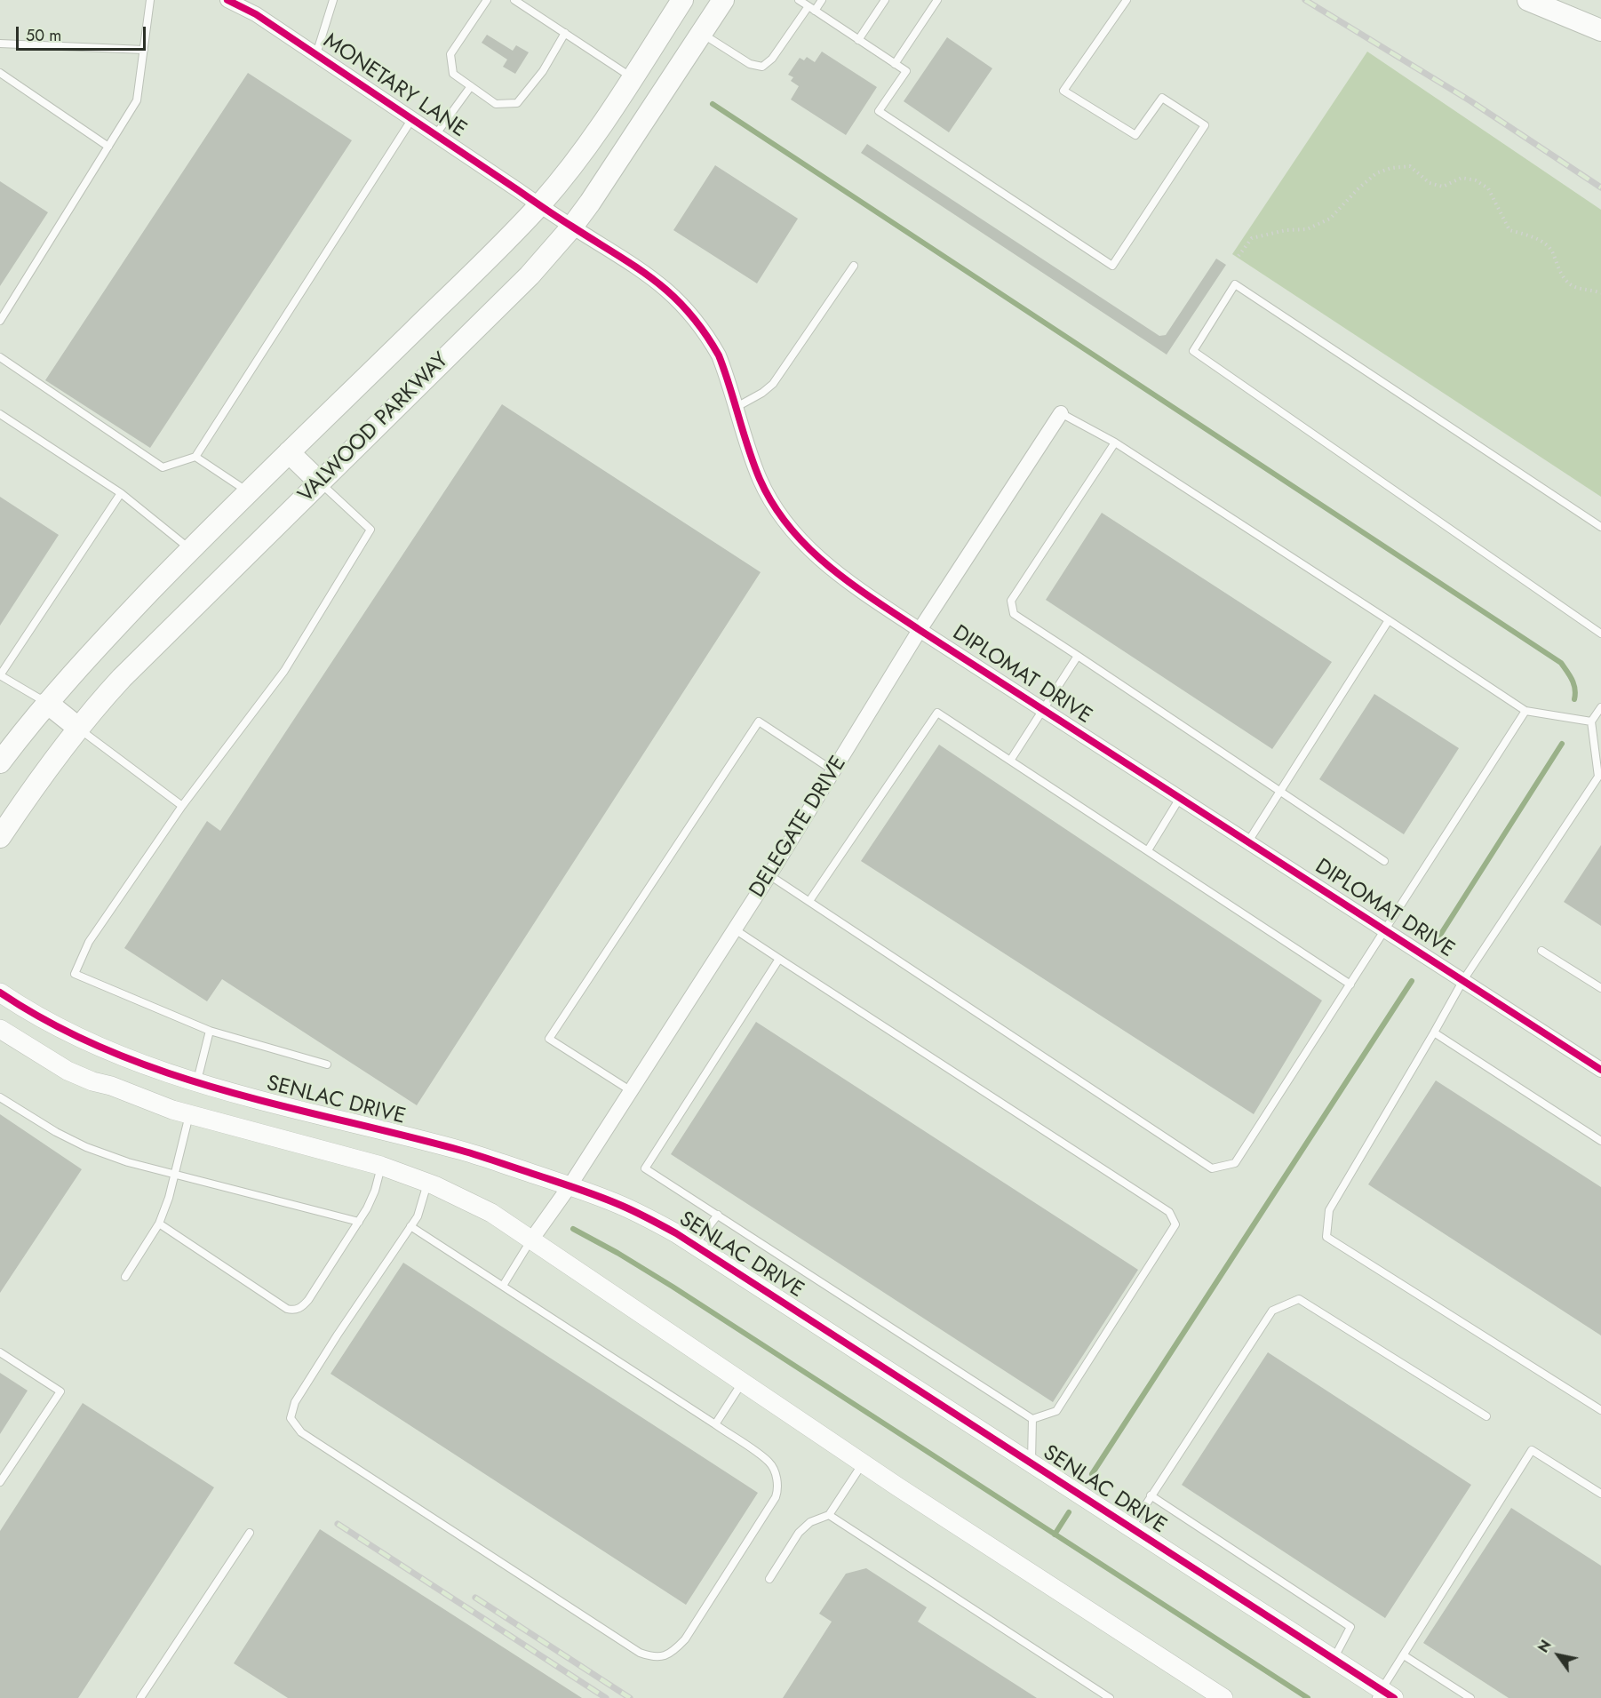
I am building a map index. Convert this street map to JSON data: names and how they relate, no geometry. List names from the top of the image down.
{
  "streets": {
    "main road": ["VALWOOD PARKWAY"],
    "street": [
      "MONETARY LANE",
      "DIPLOMAT DRIVE",
      "DELEGATE DRIVE",
      "SENLAC DRIVE"
    ]
  },
  "crossings": [
    ["MONETARY LANE", "VALWOOD PARKWAY"],
    ["MONETARY LANE", "DIPLOMAT DRIVE"],
    ["VALWOOD PARKWAY", "DIPLOMAT DRIVE"],
    ["DIPLOMAT DRIVE", "DELEGATE DRIVE"],
    ["DELEGATE DRIVE", "SENLAC DRIVE"]
  ],
  "scale_bar": "50 m",
  "north": "top left"
}
